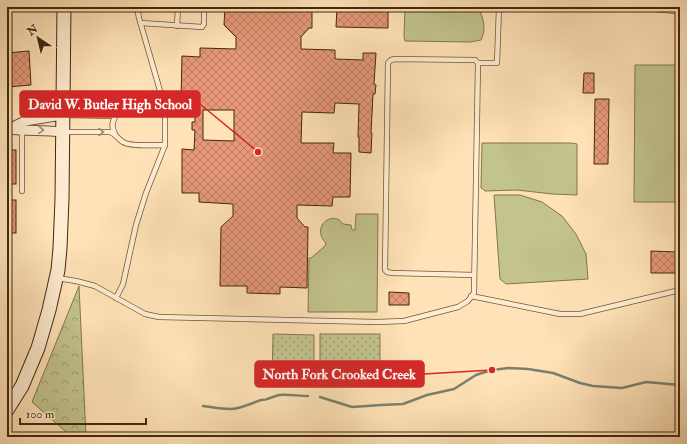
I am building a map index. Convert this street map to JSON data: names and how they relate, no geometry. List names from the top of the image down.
{
  "places": ["David W. Butler High School", "North Fork Crooked Creek"],
  "scale_bar": "100 m",
  "north": "top left"
}
